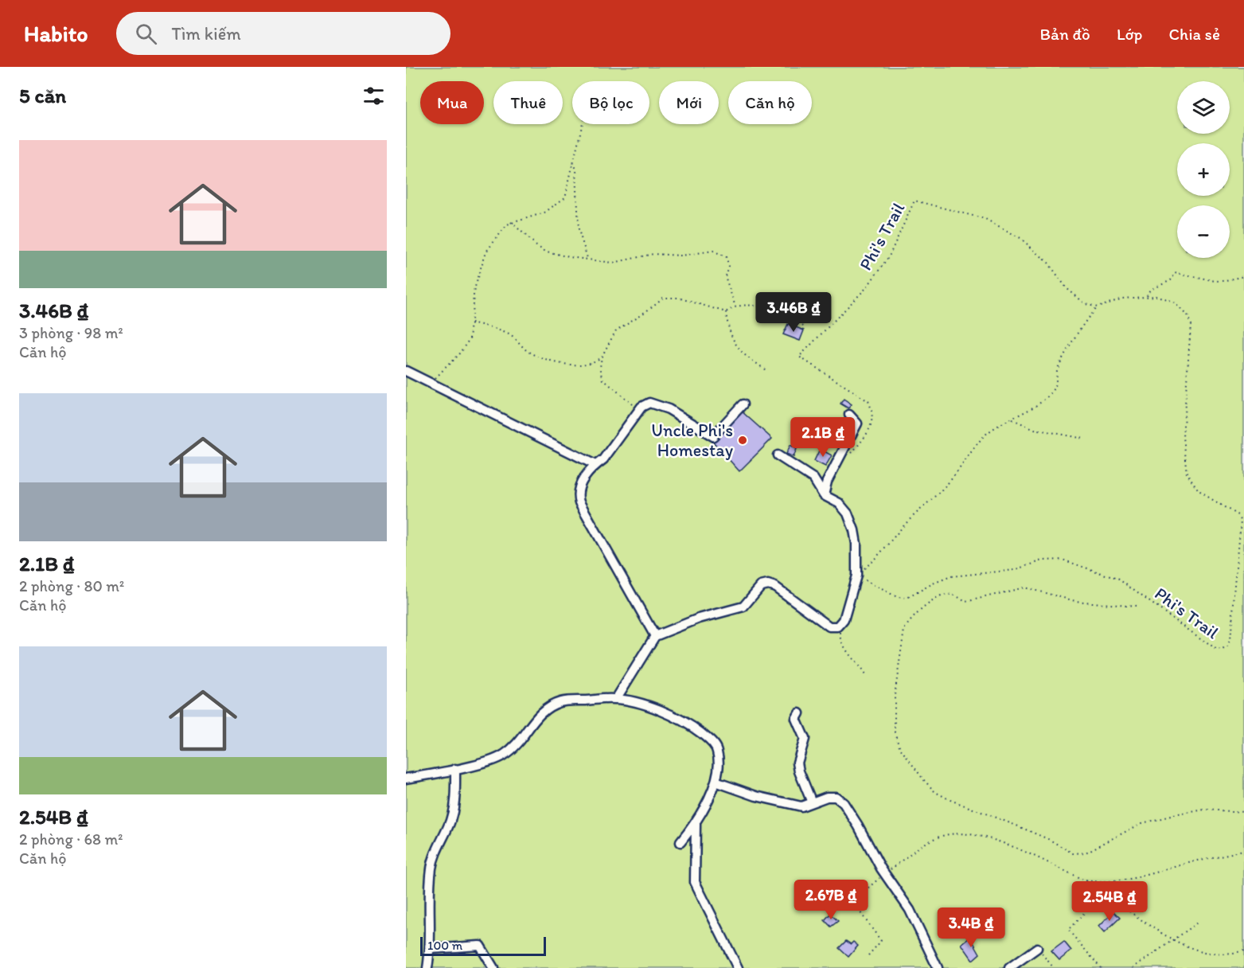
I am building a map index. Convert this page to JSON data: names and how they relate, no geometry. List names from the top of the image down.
{
  "streets": {
    "path": ["Phi's Trail"]
  },
  "places": ["Uncle Phi's Homestay"],
  "scale_bar": "100 m",
  "page": {
    "header": "Habito",
    "search": "Tìm kiếm",
    "nav": ["Bản đồ", "Lớp", "Chia sẻ"],
    "heading": "5 căn",
    "map_buttons": ["+", "−"],
    "chip": [
      "Mua",
      "Thuê",
      "Bộ lọc",
      "Mới",
      "Căn hộ"
    ],
    "list": [
      {
        "name": "3.46B ₫",
        "note": "3 phòng · 98 m² · Căn hộ"
      },
      {
        "name": "2.1B ₫",
        "note": "2 phòng · 80 m² · Căn hộ"
      },
      {
        "name": "2.54B ₫",
        "note": "2 phòng · 68 m² · Căn hộ"
      }
    ],
    "price": [
      "3.46B ₫",
      "2.1B ₫",
      "2.67B ₫",
      "2.54B ₫",
      "3.4B ₫"
    ],
    "scale": "100 m"
  }
}
